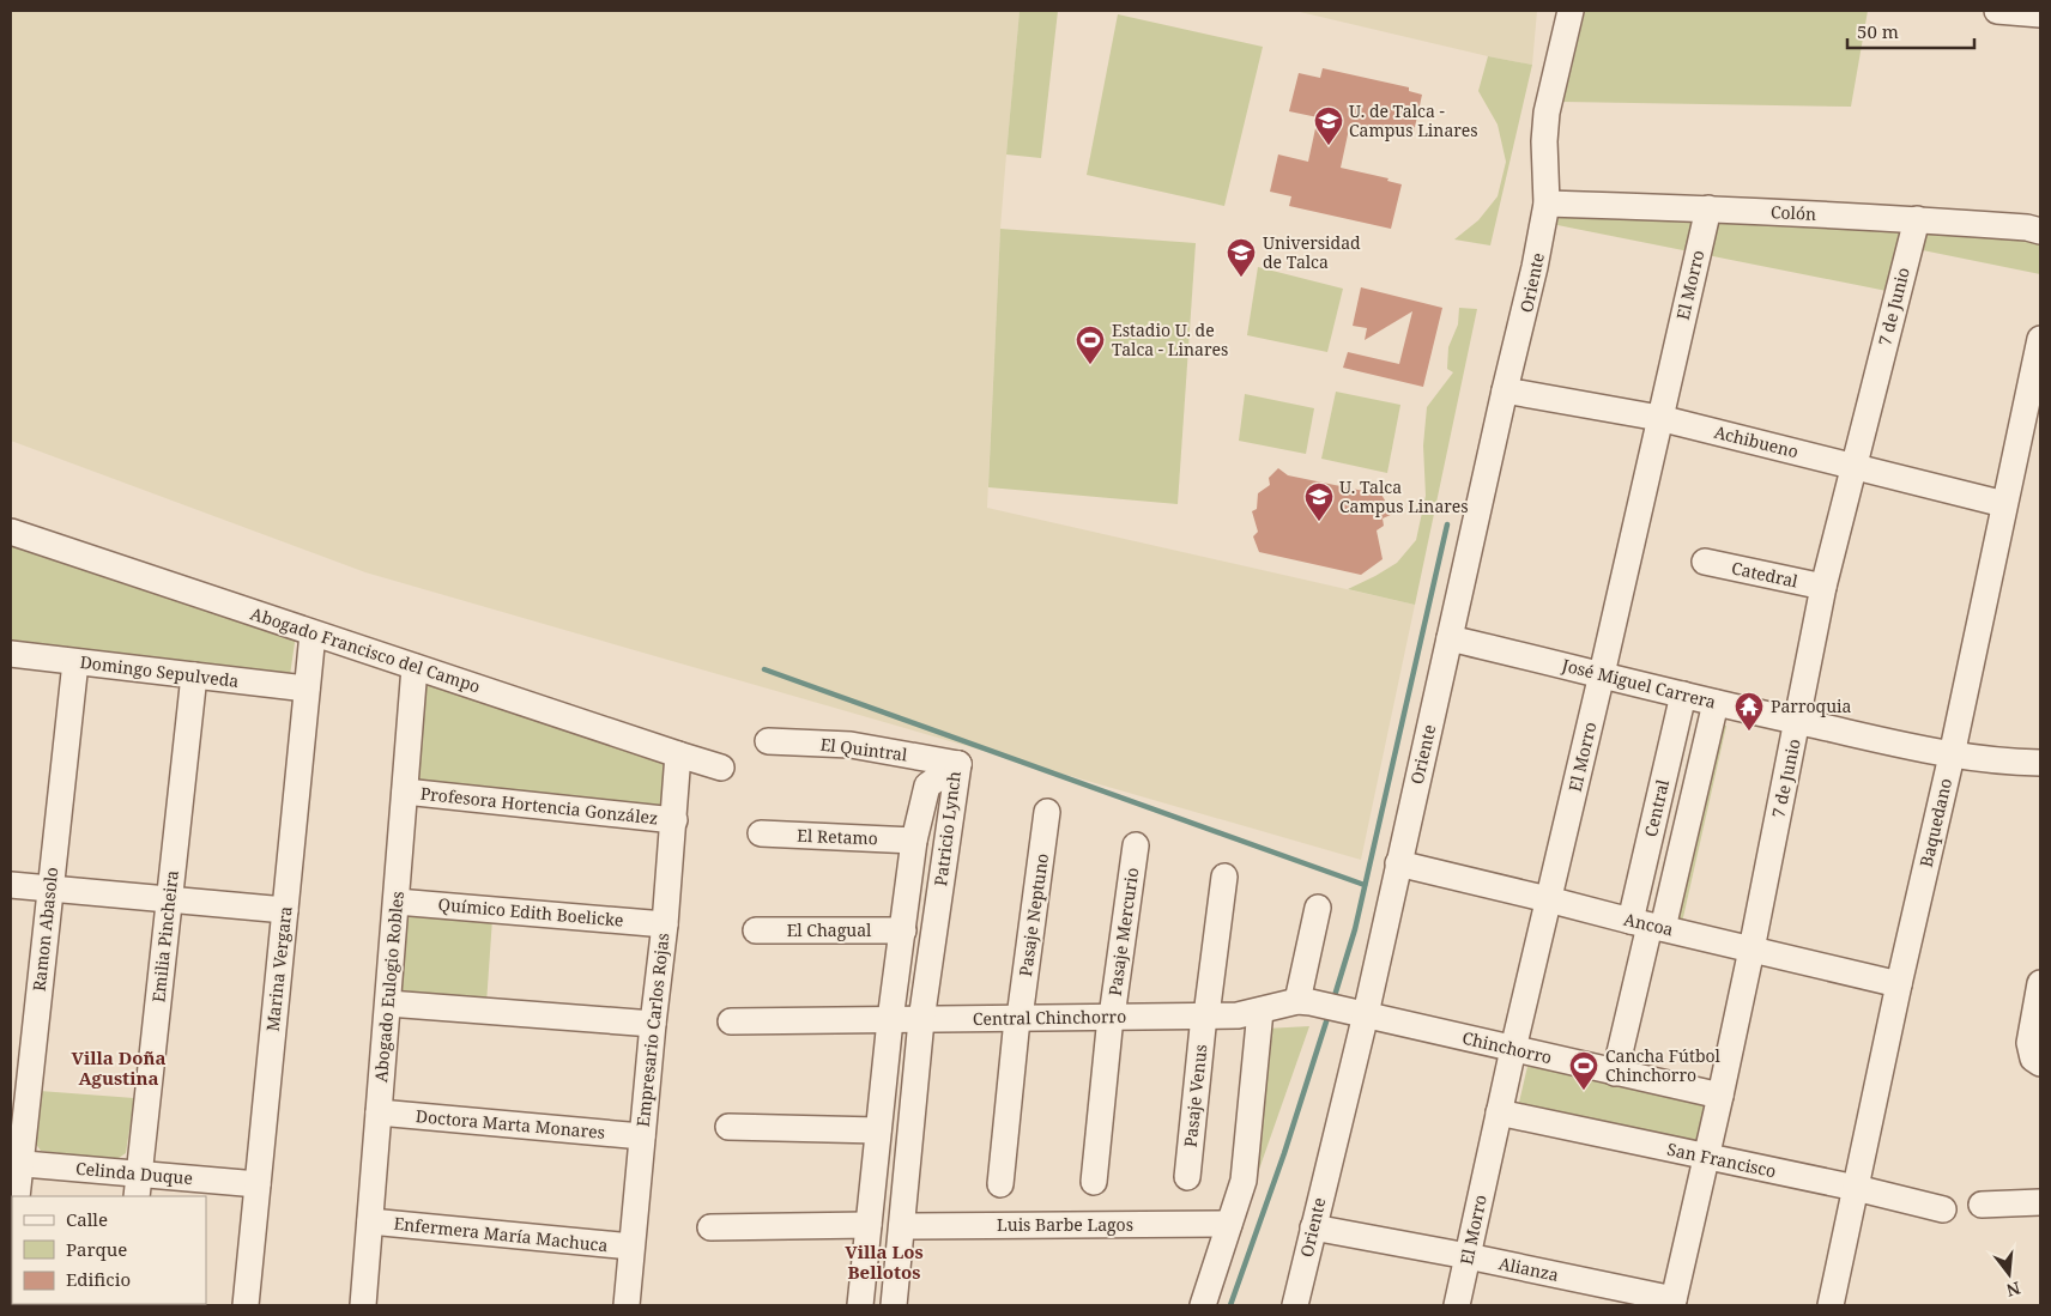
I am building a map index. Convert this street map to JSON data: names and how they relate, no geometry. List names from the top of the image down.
{
  "streets": {
    "street": [
      "Colón",
      "Oriente",
      "El Morro",
      "7 de Junio",
      "Achibueno",
      "Catedral",
      "Abogado Francisco del Campo",
      "Domingo Sepulveda",
      "José Miguel Carrera",
      "El Quintral",
      "Profesora Hortencia González",
      "Central",
      "Baquedano",
      "Patricio Lynch",
      "El Retamo",
      "Químico Edith Boelicke",
      "Pasaje Neptuno",
      "Ancoa",
      "Ramon Abasolo",
      "El Chagual",
      "Pasaje Mercurio",
      "Emilia Pincheira",
      "Marina Vergara",
      "Abogado Eulogio Robles",
      "Central Chinchorro",
      "Empresario Carlos Rojas",
      "Chinchorro",
      "Pasaje Venus",
      "Doctora Marta Monares",
      "San Francisco",
      "Celinda Duque",
      "Luis Barbe Lagos",
      "Enfermera María Machuca",
      "Alianza"
    ]
  },
  "crossings": [
    ["Colón", "Oriente"],
    ["Colón", "El Morro"],
    ["Colón", "7 de Junio"],
    ["Oriente", "Achibueno"],
    ["Oriente", "José Miguel Carrera"],
    ["Oriente", "Ancoa"],
    ["Oriente", "Central Chinchorro"],
    ["Oriente", "Chinchorro"],
    ["Oriente", "Alianza"],
    ["El Morro", "Achibueno"],
    ["El Morro", "José Miguel Carrera"],
    ["El Morro", "Ancoa"],
    ["El Morro", "Chinchorro"],
    ["El Morro", "San Francisco"],
    ["El Morro", "Alianza"],
    ["7 de Junio", "Achibueno"],
    ["7 de Junio", "Catedral"],
    ["7 de Junio", "José Miguel Carrera"],
    ["7 de Junio", "Ancoa"],
    ["7 de Junio", "Chinchorro"],
    ["7 de Junio", "San Francisco"],
    ["7 de Junio", "Alianza"],
    ["Achibueno", "Baquedano"],
    ["Abogado Francisco del Campo", "Marina Vergara"],
    ["Abogado Francisco del Campo", "Abogado Eulogio Robles"],
    ["Abogado Francisco del Campo", "Empresario Carlos Rojas"],
    ["Domingo Sepulveda", "Ramon Abasolo"],
    ["Domingo Sepulveda", "Emilia Pincheira"],
    ["Domingo Sepulveda", "Marina Vergara"],
    ["José Miguel Carrera", "Central"],
    ["José Miguel Carrera", "Baquedano"],
    ["El Quintral", "Patricio Lynch"],
    ["Profesora Hortencia González", "Abogado Eulogio Robles"],
    ["Profesora Hortencia González", "Empresario Carlos Rojas"],
    ["Central", "Ancoa"],
    ["Central", "Chinchorro"],
    ["Baquedano", "Ancoa"],
    ["Baquedano", "San Francisco"],
    ["Patricio Lynch", "El Retamo"],
    ["Patricio Lynch", "El Chagual"],
    ["Patricio Lynch", "Central Chinchorro"],
    ["Patricio Lynch", "Luis Barbe Lagos"],
    ["Químico Edith Boelicke", "Abogado Eulogio Robles"],
    ["Químico Edith Boelicke", "Empresario Carlos Rojas"],
    ["Pasaje Neptuno", "Central Chinchorro"],
    ["Ramon Abasolo", "Celinda Duque"],
    ["Pasaje Mercurio", "Central Chinchorro"],
    ["Emilia Pincheira", "Celinda Duque"],
    ["Marina Vergara", "Celinda Duque"],
    ["Abogado Eulogio Robles", "Doctora Marta Monares"],
    ["Abogado Eulogio Robles", "Enfermera María Machuca"],
    ["Central Chinchorro", "Chinchorro"],
    ["Central Chinchorro", "Pasaje Venus"],
    ["Empresario Carlos Rojas", "Doctora Marta Monares"],
    ["Empresario Carlos Rojas", "Enfermera María Machuca"]
  ],
  "districts": ["Villa Doña Agustina", "Villa Los Bellotos"],
  "places": {
    "school or university": ["U. de Talca - Campus Linares", "Universidad de Talca", "U. Talca Campus Linares"],
    "sports": ["Estadio U. de Talca - Linares", "Cancha Fútbol Chinchorro"],
    "temple": ["Parroquia"]
  },
  "legend": ["Calle", "Parque", "Edificio"],
  "scale_bar": "50 m",
  "north": "bottom"
}
